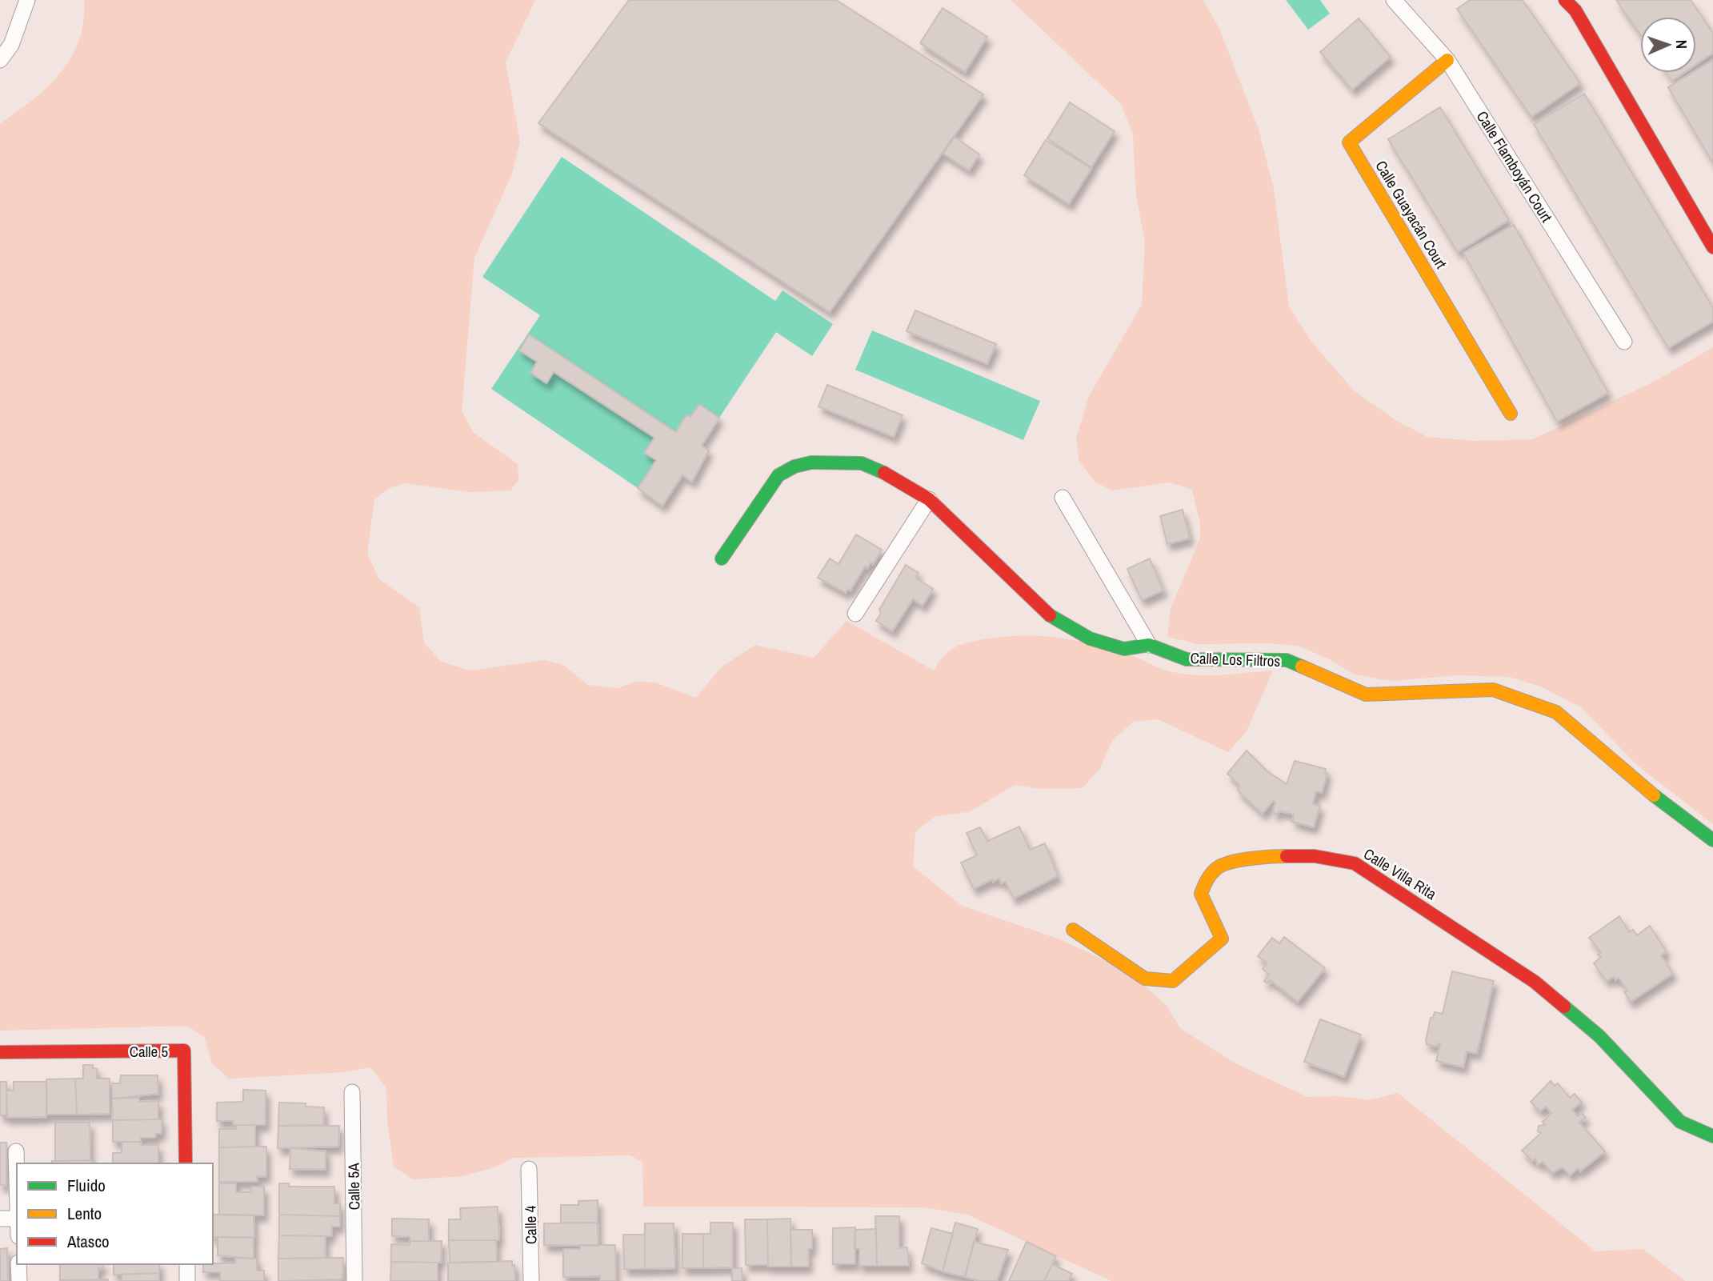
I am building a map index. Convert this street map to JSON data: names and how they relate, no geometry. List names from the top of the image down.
{
  "streets": {
    "street": [
      "Calle Flamboyán Court",
      "Calle Guayacán Court",
      "Calle Los Filtros",
      "Calle Villa Rita",
      "Calle 5",
      "Calle 5A",
      "Calle 4"
    ]
  },
  "crossings": [
    ["Calle Flamboyán Court", "Calle Guayacán Court"]
  ],
  "legend": ["Fluido", "Lento", "Atasco"],
  "north": "right"
}
